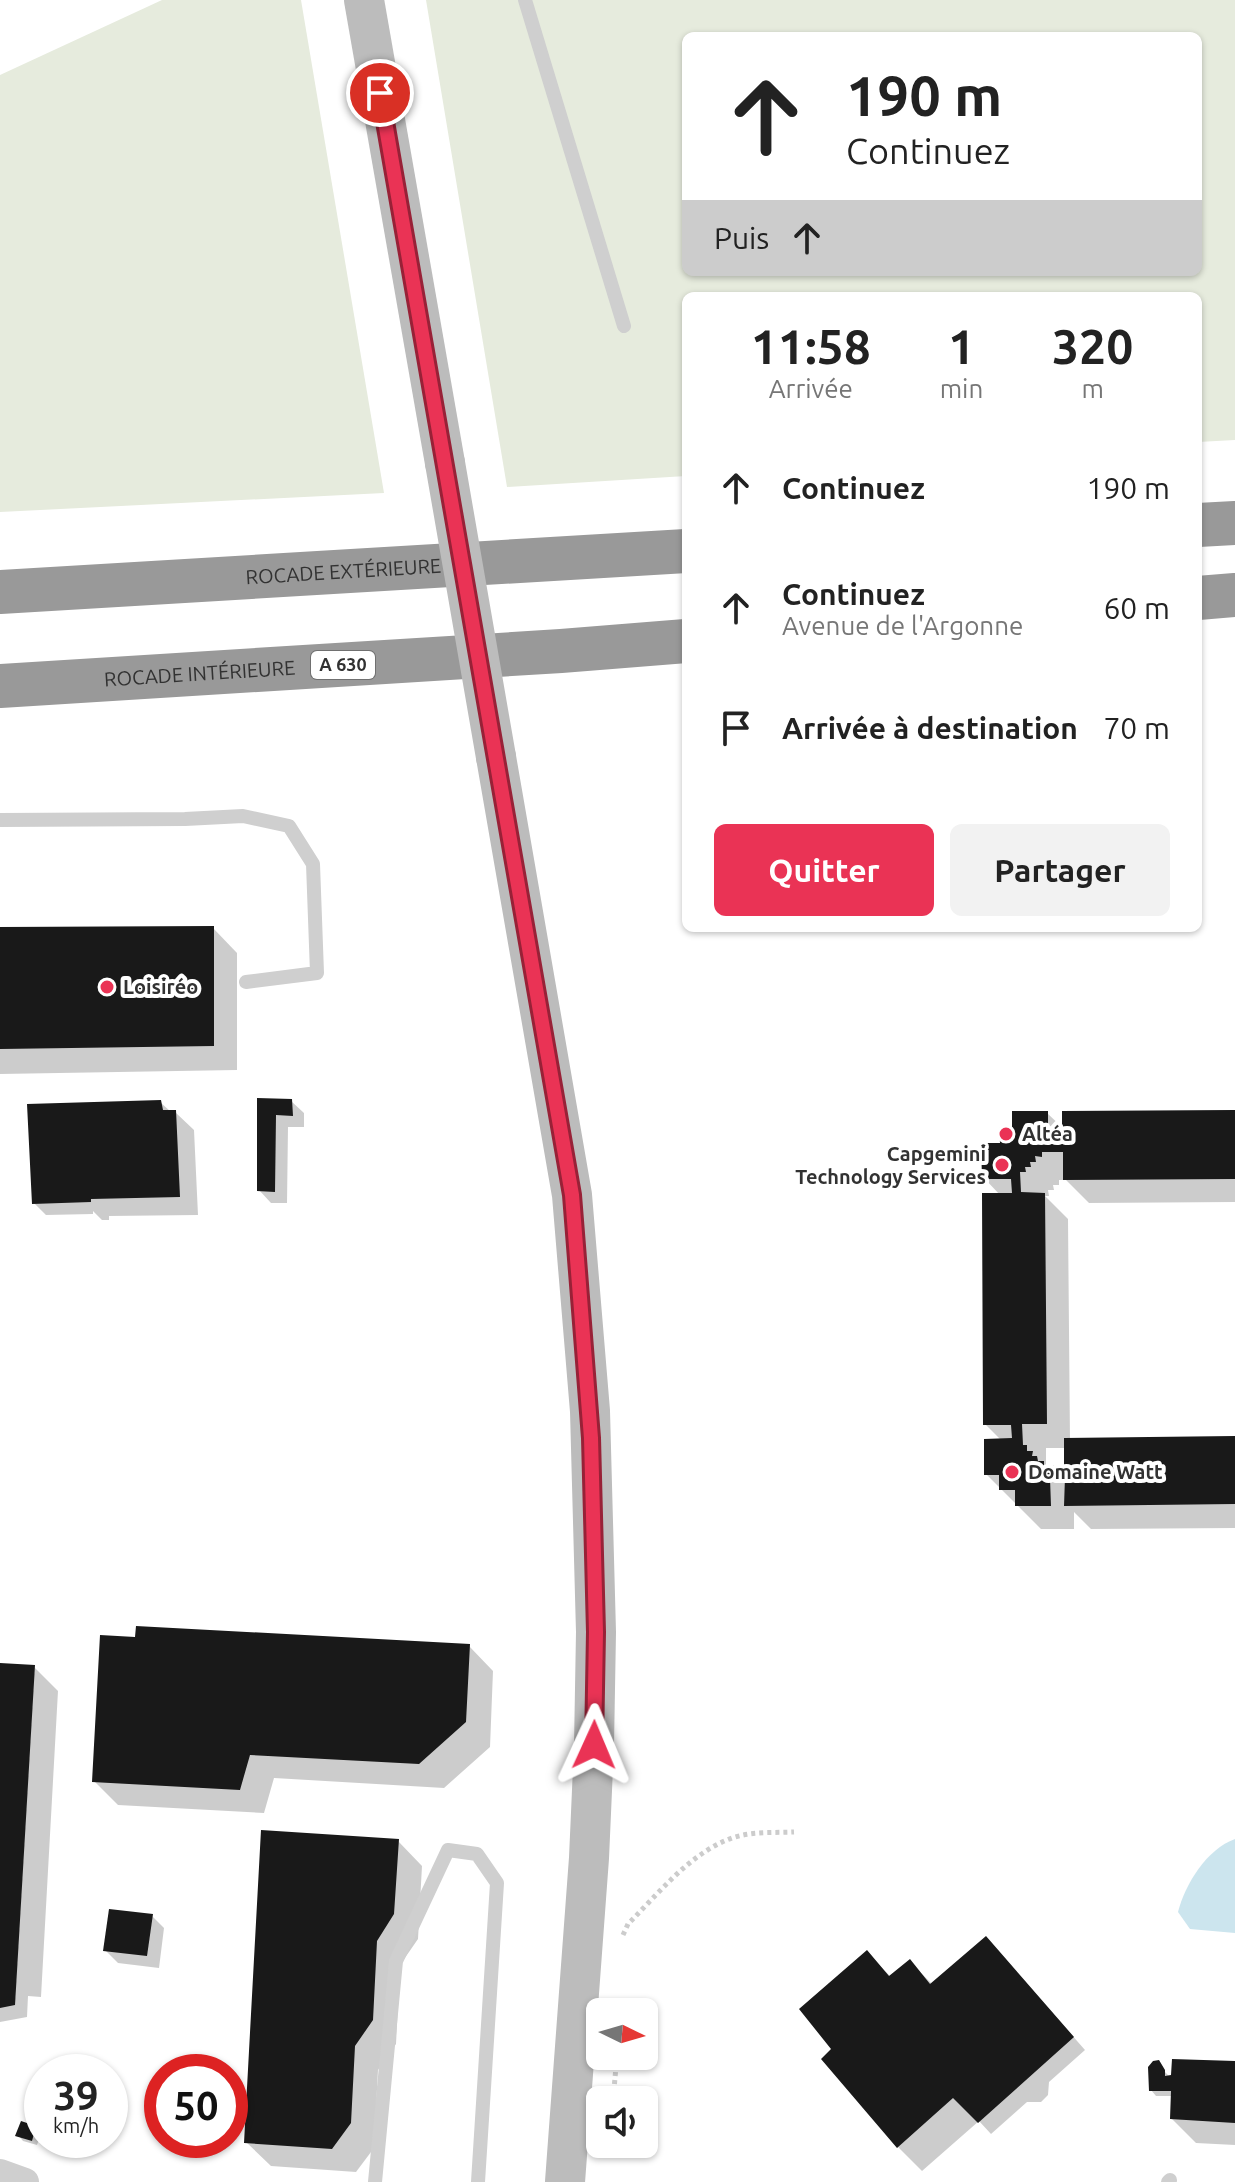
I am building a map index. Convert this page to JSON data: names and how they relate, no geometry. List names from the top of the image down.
{
  "streets": {
    "highway": ["ROCADE EXTÉRIEURE", "A 630", "ROCADE INTÉRIEURE"]
  },
  "places": [
    "Loisiréo",
    "Altéa",
    "Capgemini Technology Services",
    "Domaine Watt"
  ],
  "north": "right",
  "page": {
    "turn": ["190 m", "Continuez"],
    "then": "Puis",
    "eta": [
      "11:58",
      "Arrivée",
      "1",
      "min",
      "320",
      "m"
    ],
    "list": [
      {
        "name": "Continuez",
        "value": "190 m"
      },
      {
        "name": "Continuez",
        "note": "Avenue de l'Argonne",
        "value": "60 m"
      },
      {
        "name": "Arrivée à destination",
        "value": "70 m"
      }
    ],
    "buttons": ["Quitter", "Partager"],
    "speed": "39 km/h",
    "limit": "50"
  }
}
